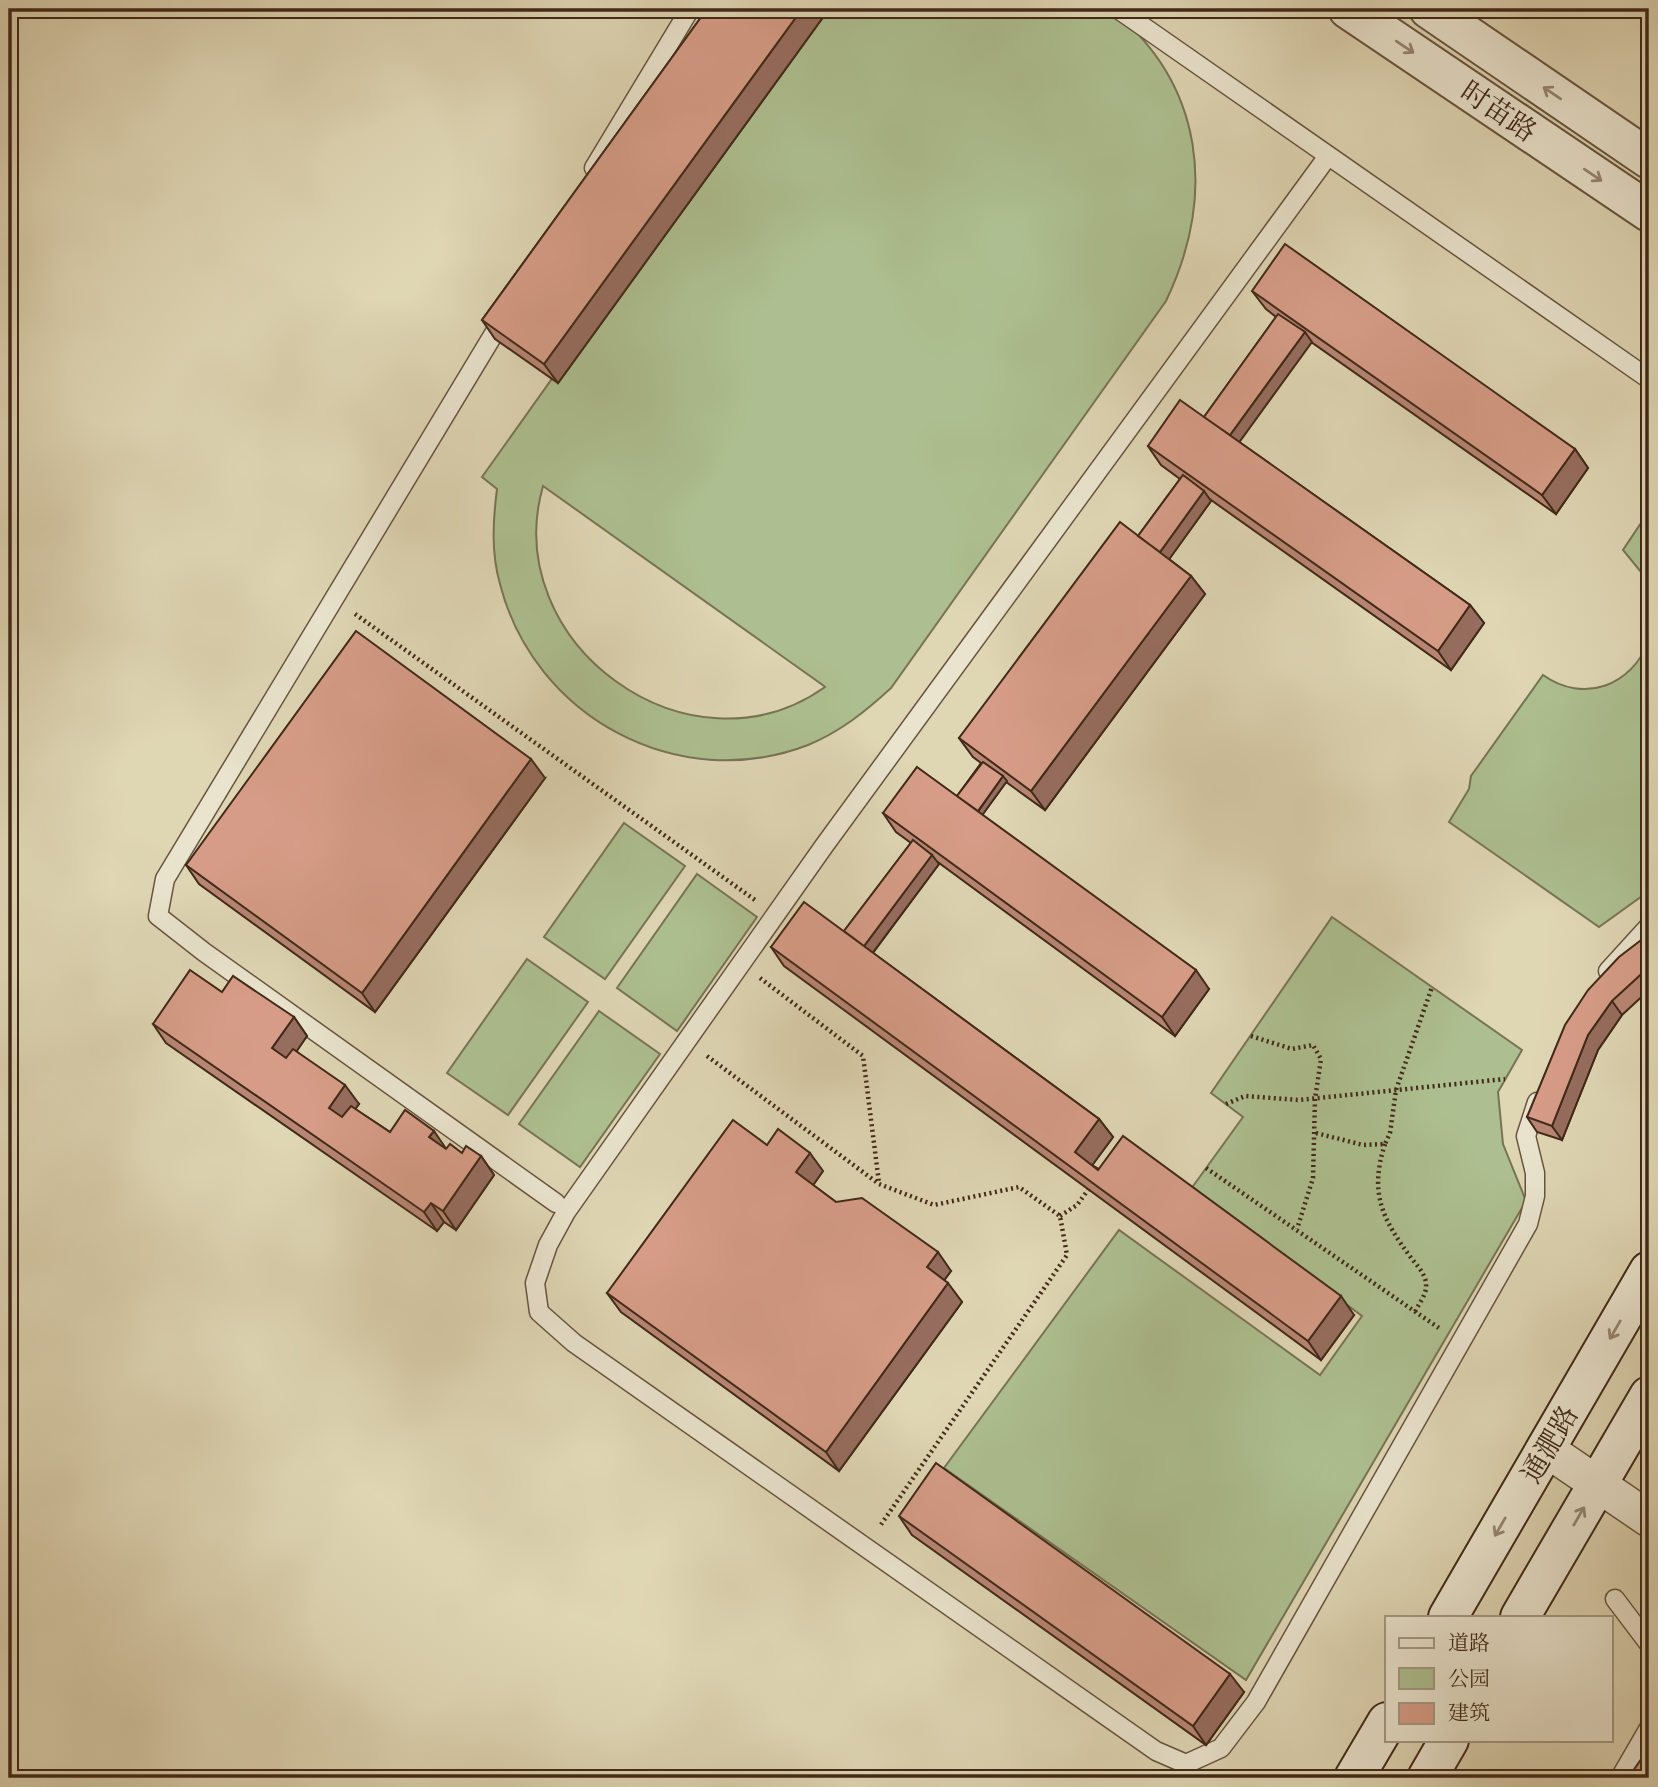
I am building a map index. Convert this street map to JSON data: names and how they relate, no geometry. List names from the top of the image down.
{
  "streets": {
    "main road": ["时苗路", "通淝路"]
  },
  "legend": ["道路", "公园", "建筑"]
}
